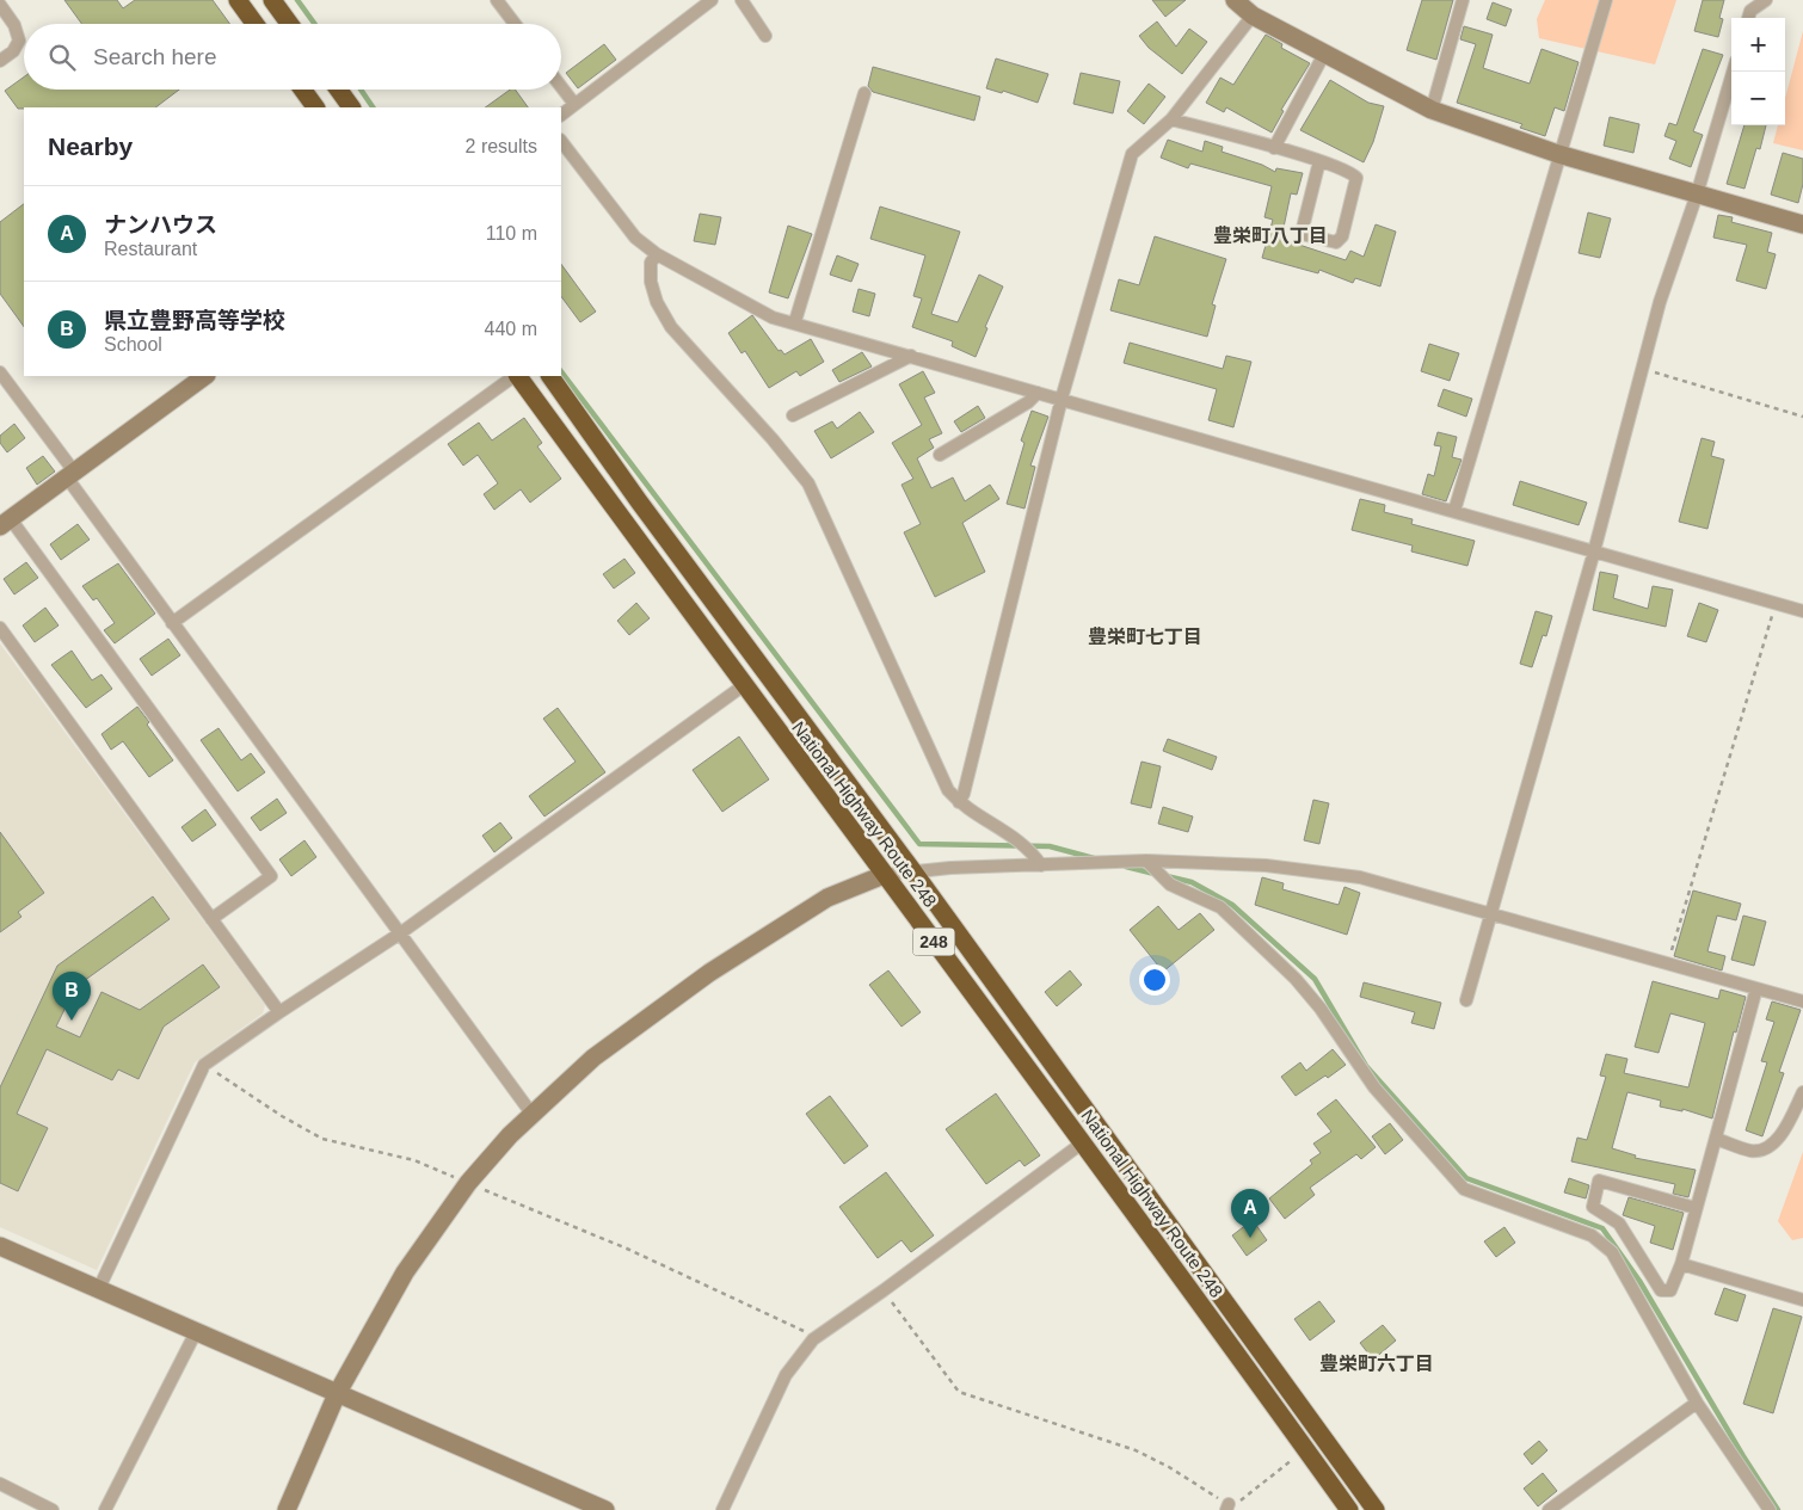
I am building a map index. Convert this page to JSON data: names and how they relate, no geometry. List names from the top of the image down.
{
  "streets": {
    "highway": ["National Highway Route 248", "248"]
  },
  "districts": ["豊栄町八丁目", "豊栄町七丁目", "豊栄町六丁目"],
  "page": {
    "map_buttons": ["+", "−"],
    "search": "Search here",
    "heading": ["Nearby", "2 results"],
    "list": [
      {
        "mark": "A",
        "name": "ナンハウス",
        "note": "Restaurant",
        "value": "110 m"
      },
      {
        "mark": "B",
        "name": "県立豊野高等学校",
        "note": "School",
        "value": "440 m"
      }
    ],
    "pins": ["B", "A"]
  }
}
